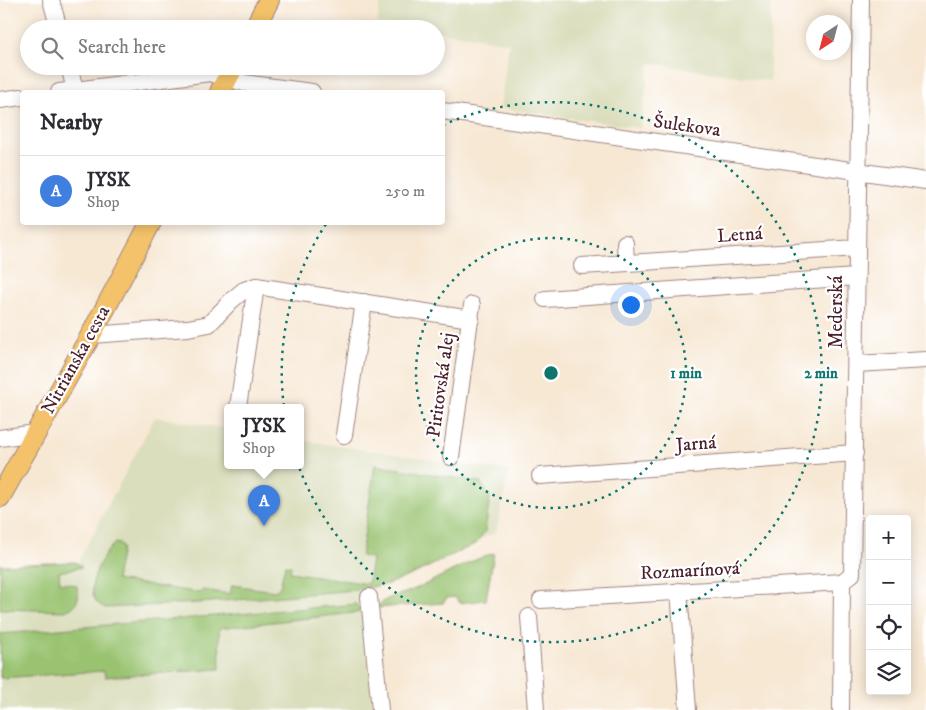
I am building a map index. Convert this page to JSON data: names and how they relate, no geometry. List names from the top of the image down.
{
  "streets": {
    "main road": ["Nitrianska cesta"],
    "street": [
      "Šulekova",
      "Letná",
      "Mederská",
      "Piritovská alej",
      "Jarná",
      "Rozmarínová"
    ]
  },
  "crossings": [
    ["Šulekova", "Mederská"],
    ["Letná", "Mederská"],
    ["Mederská", "Jarná"],
    ["Mederská", "Rozmarínová"]
  ],
  "north": "bottom left",
  "page": {
    "search": "Search here",
    "heading": "Nearby",
    "list": [
      {
        "mark": "A",
        "name": "JYSK",
        "note": "Shop",
        "value": "250 m"
      }
    ],
    "popup": ["JYSK", "Shop"],
    "pins": "A",
    "map_buttons": ["+", "−"]
  },
  "rings": ["1 min", "2 min"]
}
